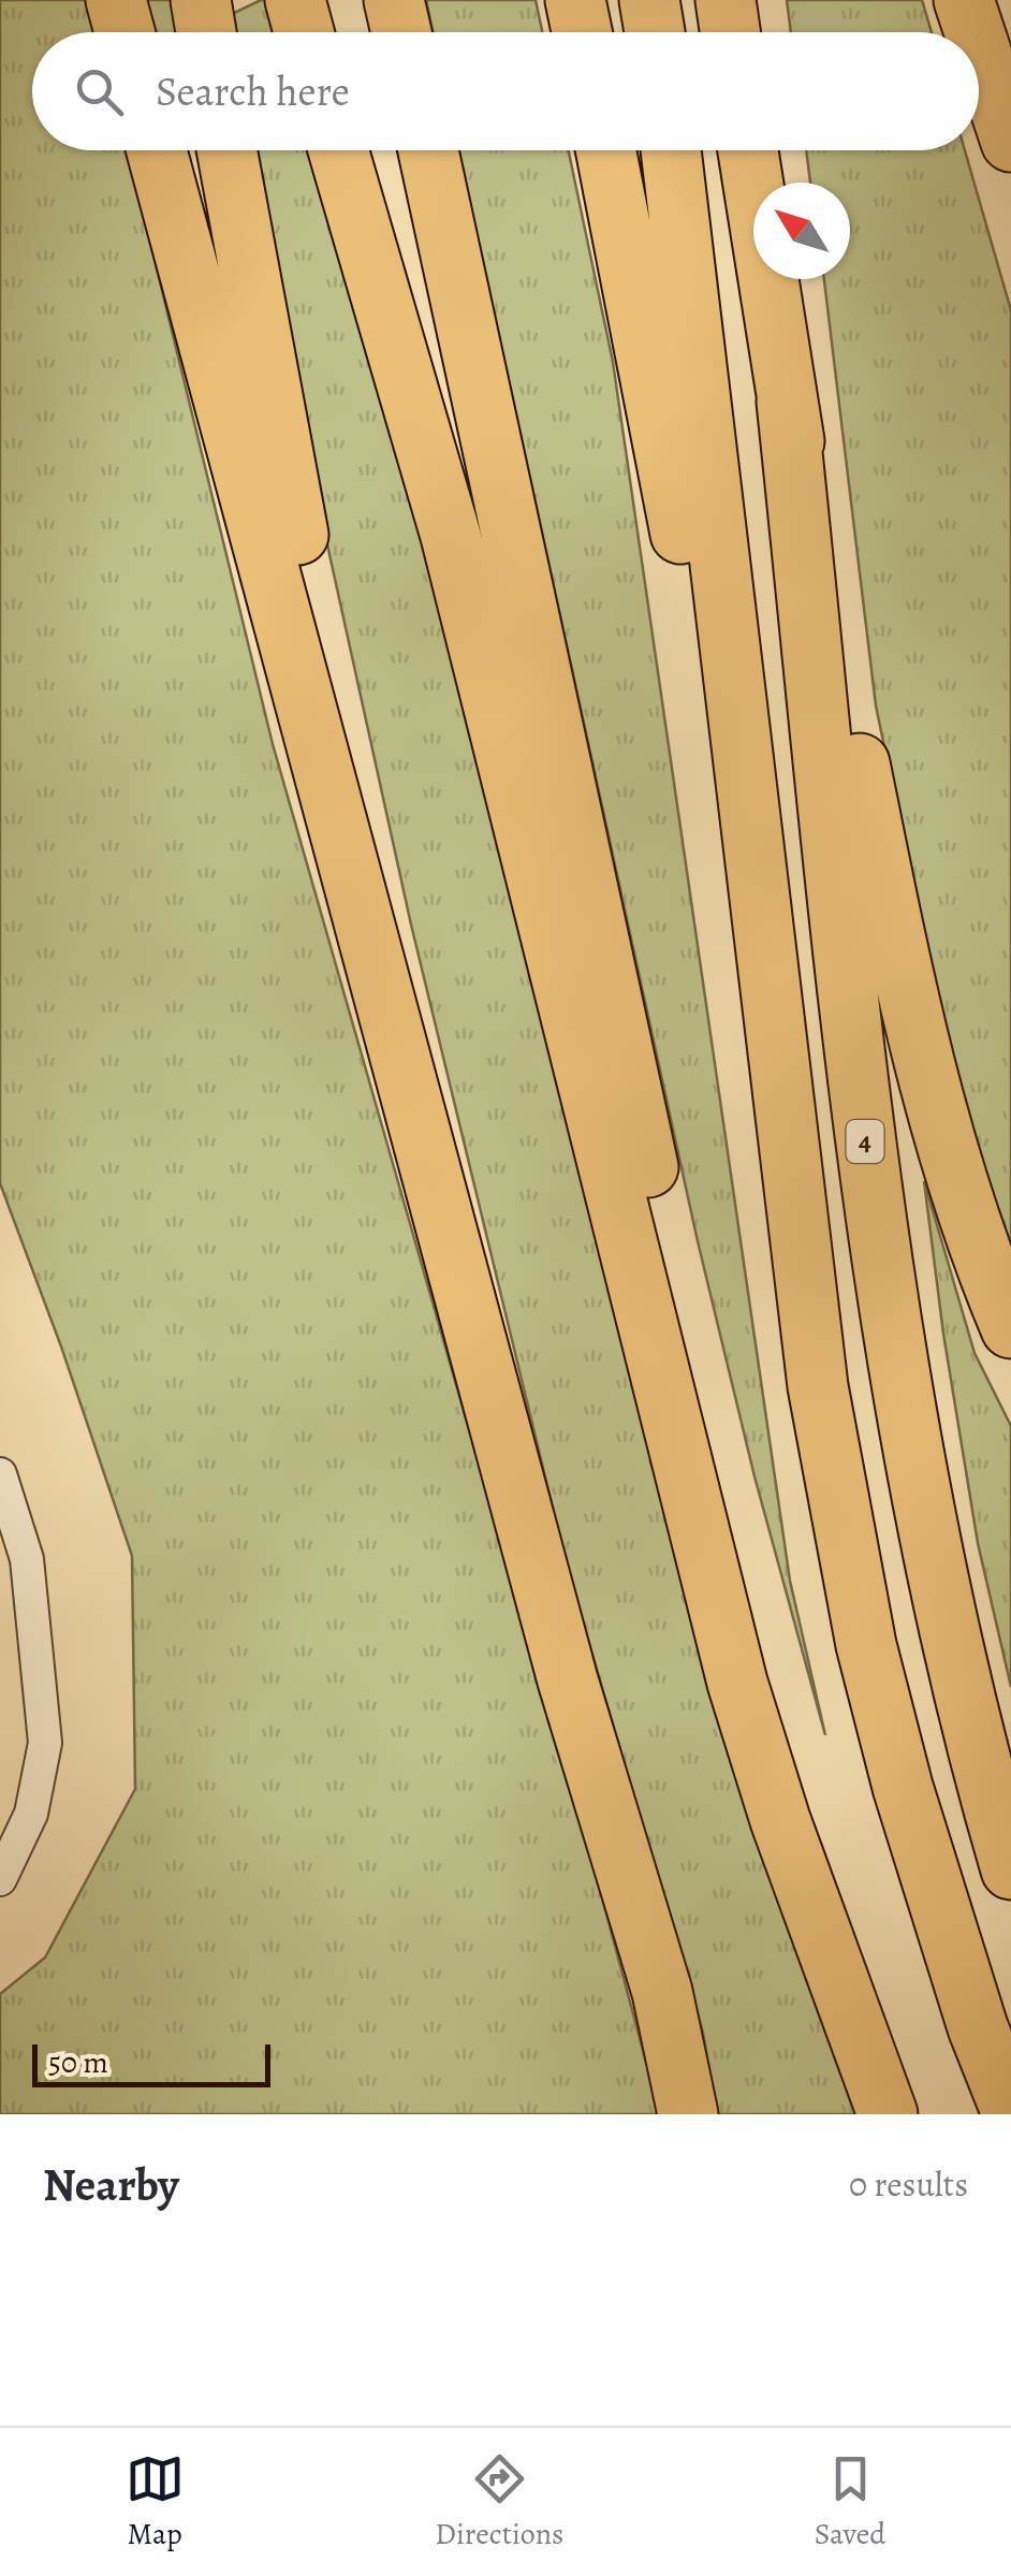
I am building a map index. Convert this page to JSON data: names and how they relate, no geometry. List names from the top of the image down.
{
  "streets": {
    "highway": ["4"]
  },
  "scale_bar": "50 m",
  "north": "top left",
  "page": {
    "search": "Search here",
    "scale": "50 m",
    "heading": ["Nearby", "0 results"],
    "nav": ["Map", "Directions", "Saved"]
  }
}
